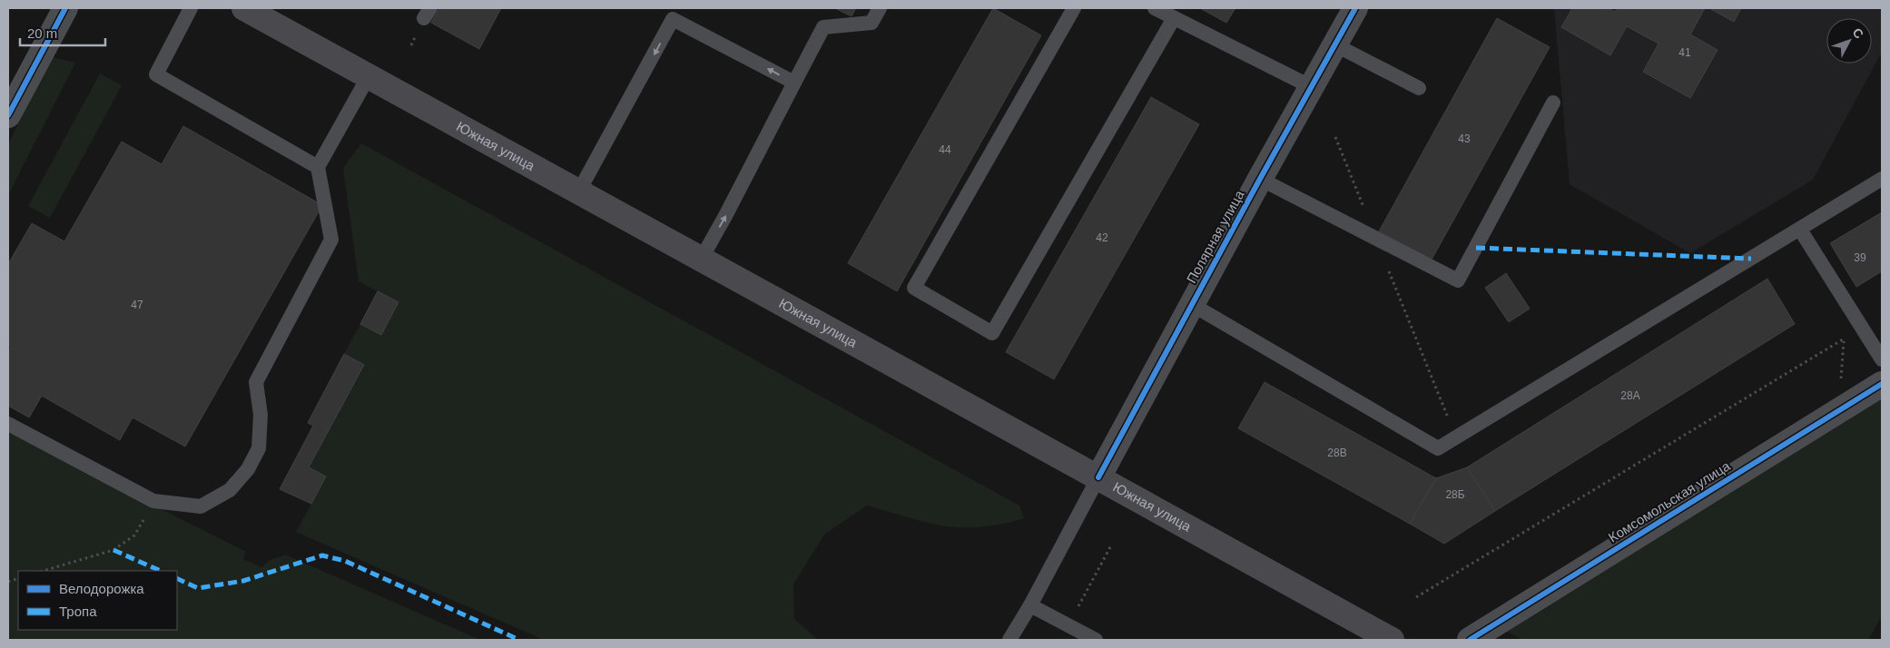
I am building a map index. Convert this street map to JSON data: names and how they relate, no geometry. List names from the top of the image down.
{
  "streets": {
    "main road": ["Южная улица"],
    "street": ["Полярная улица", "Комсомольская улица"]
  },
  "crossings": [
    ["Южная улица", "Полярная улица"]
  ],
  "house_numbers": [
    "41",
    "43",
    "44",
    "42",
    "39",
    "47",
    "28А",
    "28В",
    "28Б"
  ],
  "legend": ["Велодорожка", "Тропа"],
  "scale_bar": "20 m",
  "north": "top right"
}
